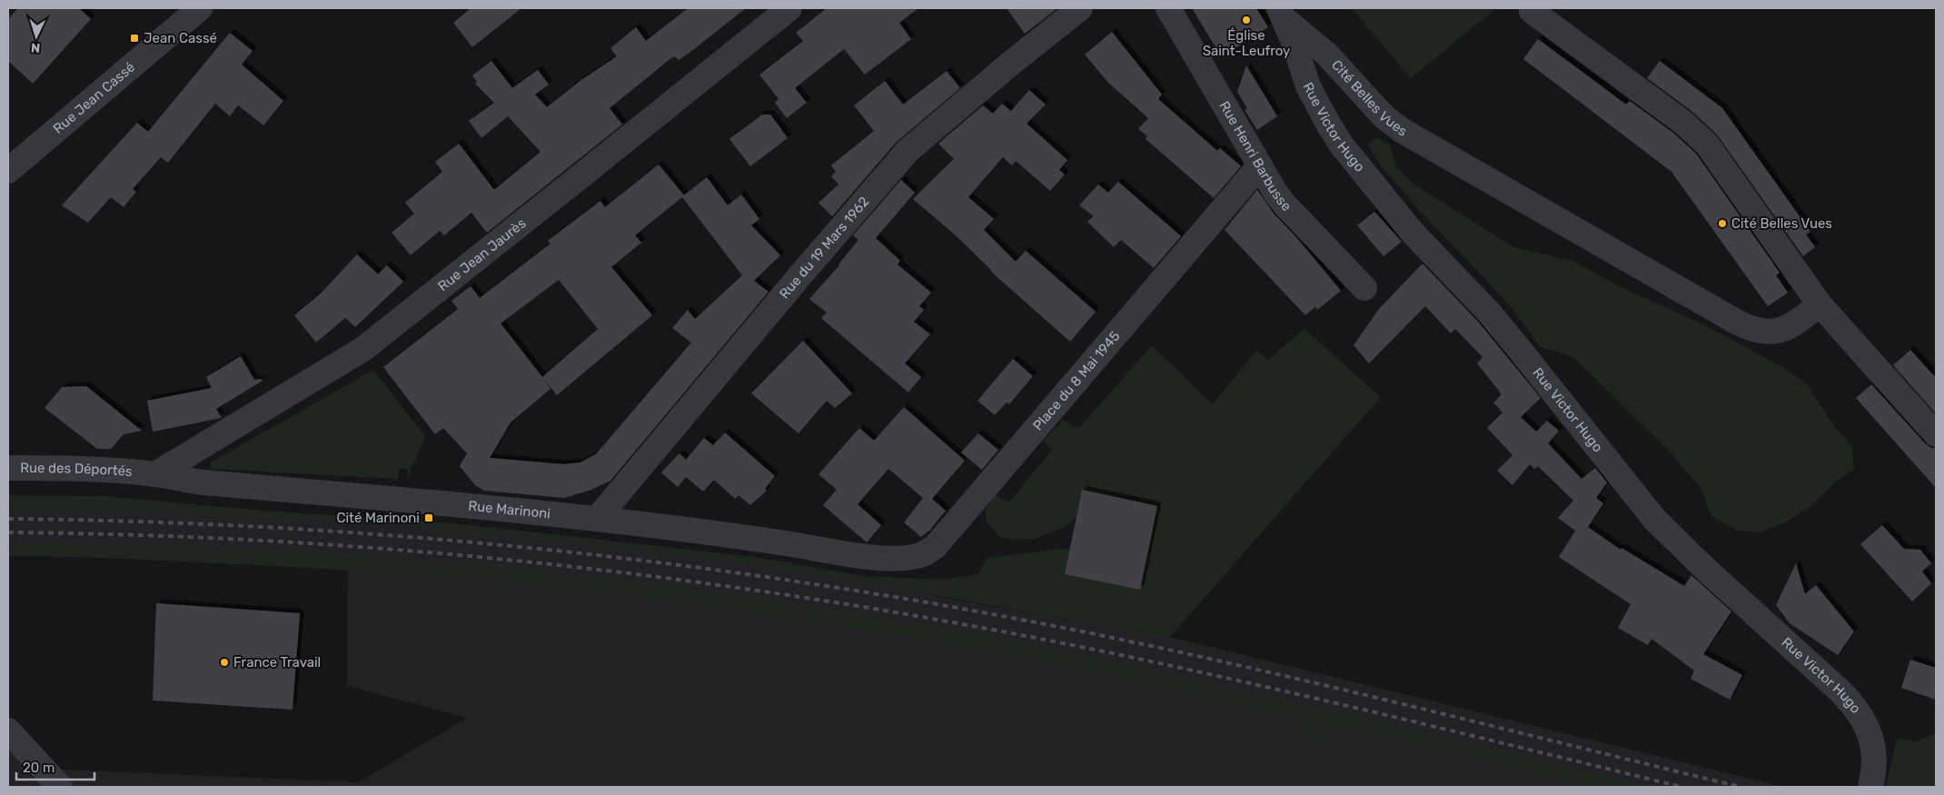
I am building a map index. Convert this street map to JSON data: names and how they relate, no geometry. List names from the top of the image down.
{
  "streets": {
    "street": [
      "Cité Belles Vues",
      "Rue Jean Cassé",
      "Rue Victor Hugo",
      "Rue Henri Barbusse",
      "Rue du 19 Mars 1962",
      "Rue Jean Jaurès",
      "Place du 8 Mai 1945",
      "Rue des Déportés",
      "Rue Marinoni"
    ]
  },
  "crossings": [
    ["Cité Belles Vues", "Rue Victor Hugo"],
    ["Rue Henri Barbusse", "Place du 8 Mai 1945"],
    ["Rue du 19 Mars 1962", "Rue Marinoni"],
    ["Rue Jean Jaurès", "Rue des Déportés"],
    ["Rue Jean Jaurès", "Rue Marinoni"],
    ["Place du 8 Mai 1945", "Rue Marinoni"],
    ["Rue des Déportés", "Rue Marinoni"]
  ],
  "places": {
    "other": ["Église Saint-Leufroy", "Cité Belles Vues", "France Travail"],
    "transit": ["Jean Cassé", "Cité Marinoni"]
  },
  "scale_bar": "20 m",
  "north": "bottom"
}
